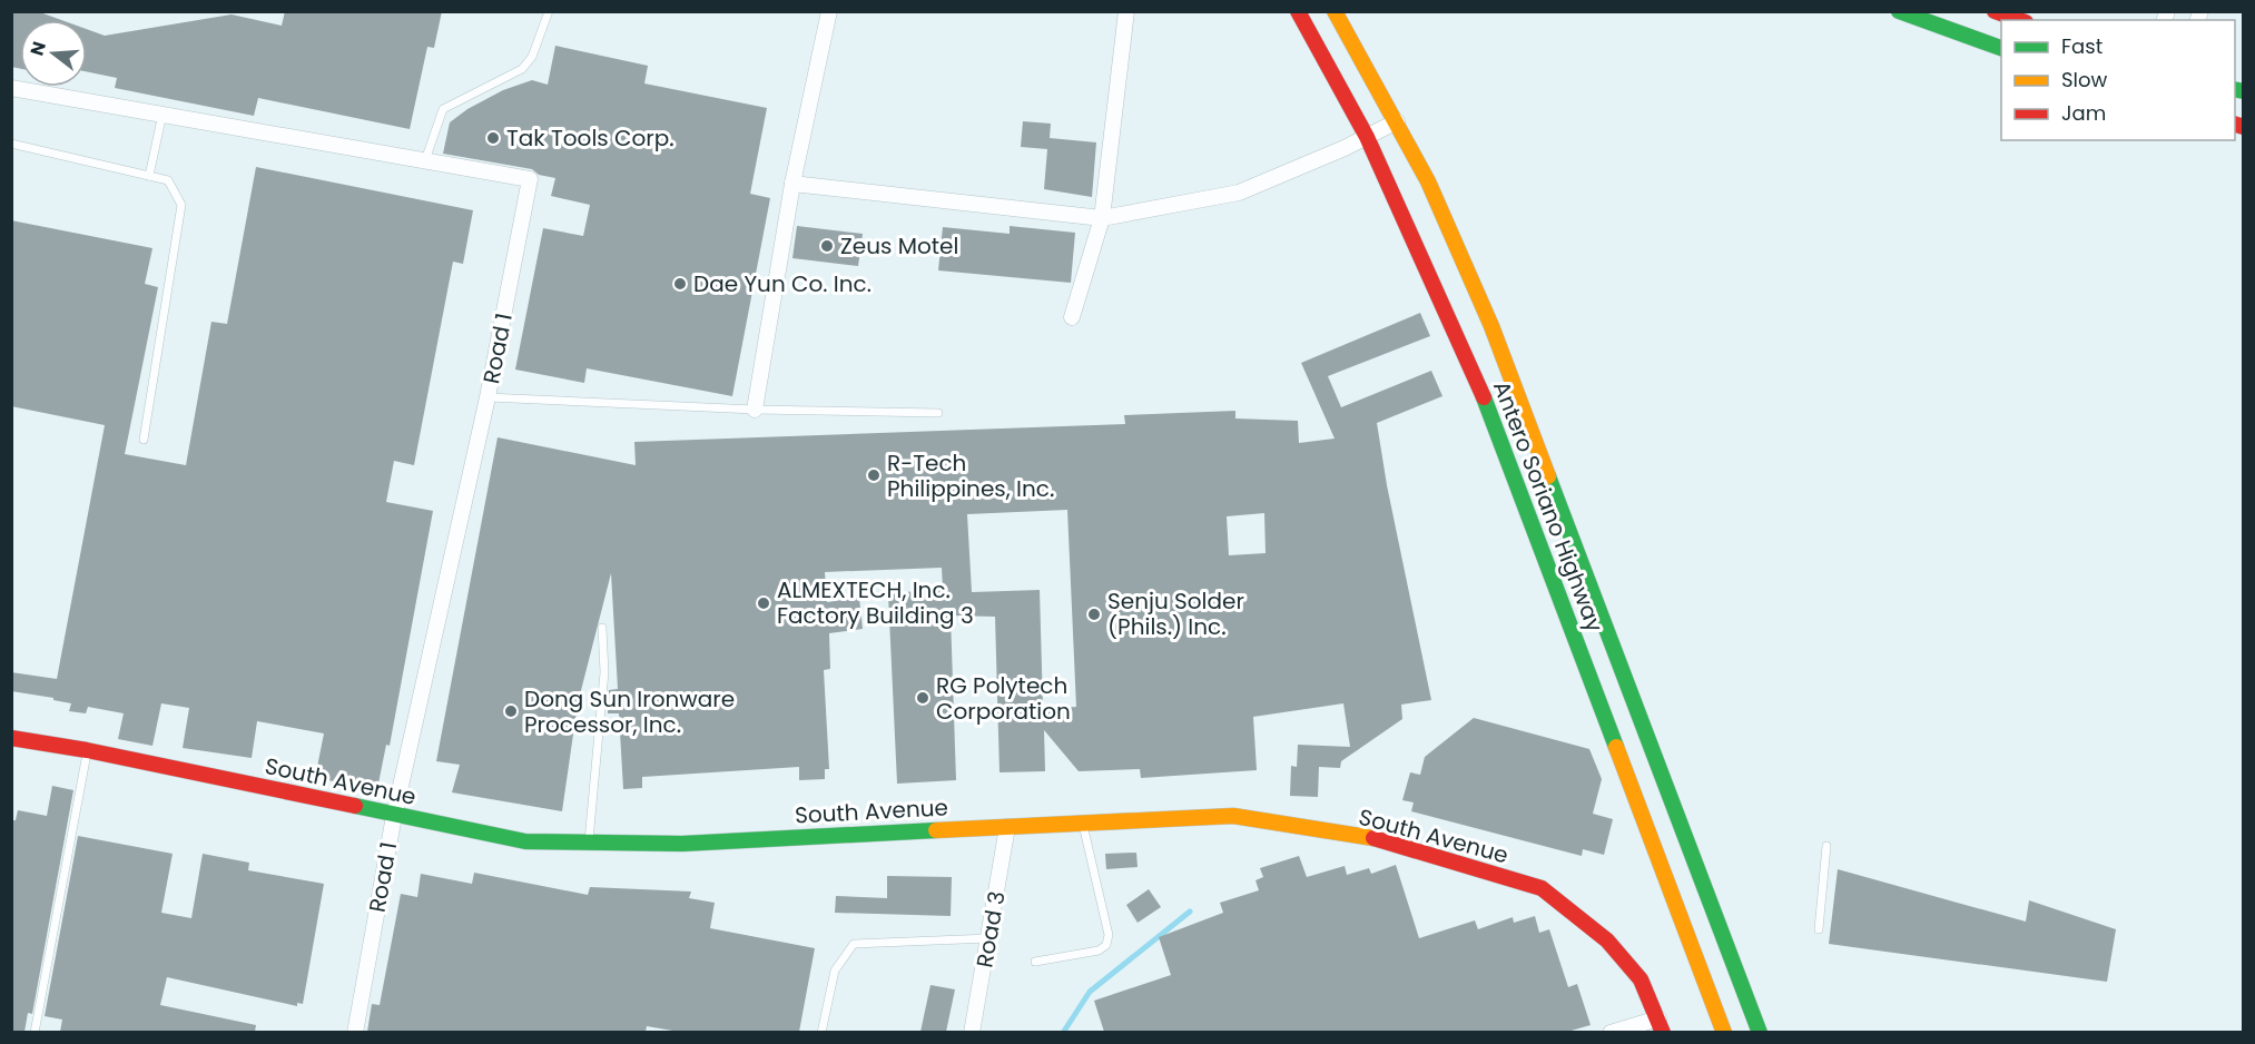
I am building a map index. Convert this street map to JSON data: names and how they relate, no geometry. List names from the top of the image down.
{
  "streets": {
    "main road": ["Antero Soriano Highway", "South Avenue"],
    "street": ["Road 1", "Road 3"]
  },
  "crossings": [
    ["Road 1", "South Avenue"],
    ["South Avenue", "Road 3"]
  ],
  "places": [
    "Tak Tools Corp.",
    "Zeus Motel",
    "Dae Yun Co. Inc.",
    "R-Tech Philippines, Inc.",
    "ALMEXTECH, Inc. Factory Building 3",
    "Senju Solder (Phils.) Inc.",
    "RG Polytech Corporation",
    "Dong Sun Ironware Processor, Inc."
  ],
  "legend": ["Fast", "Slow", "Jam"],
  "north": "left"
}
